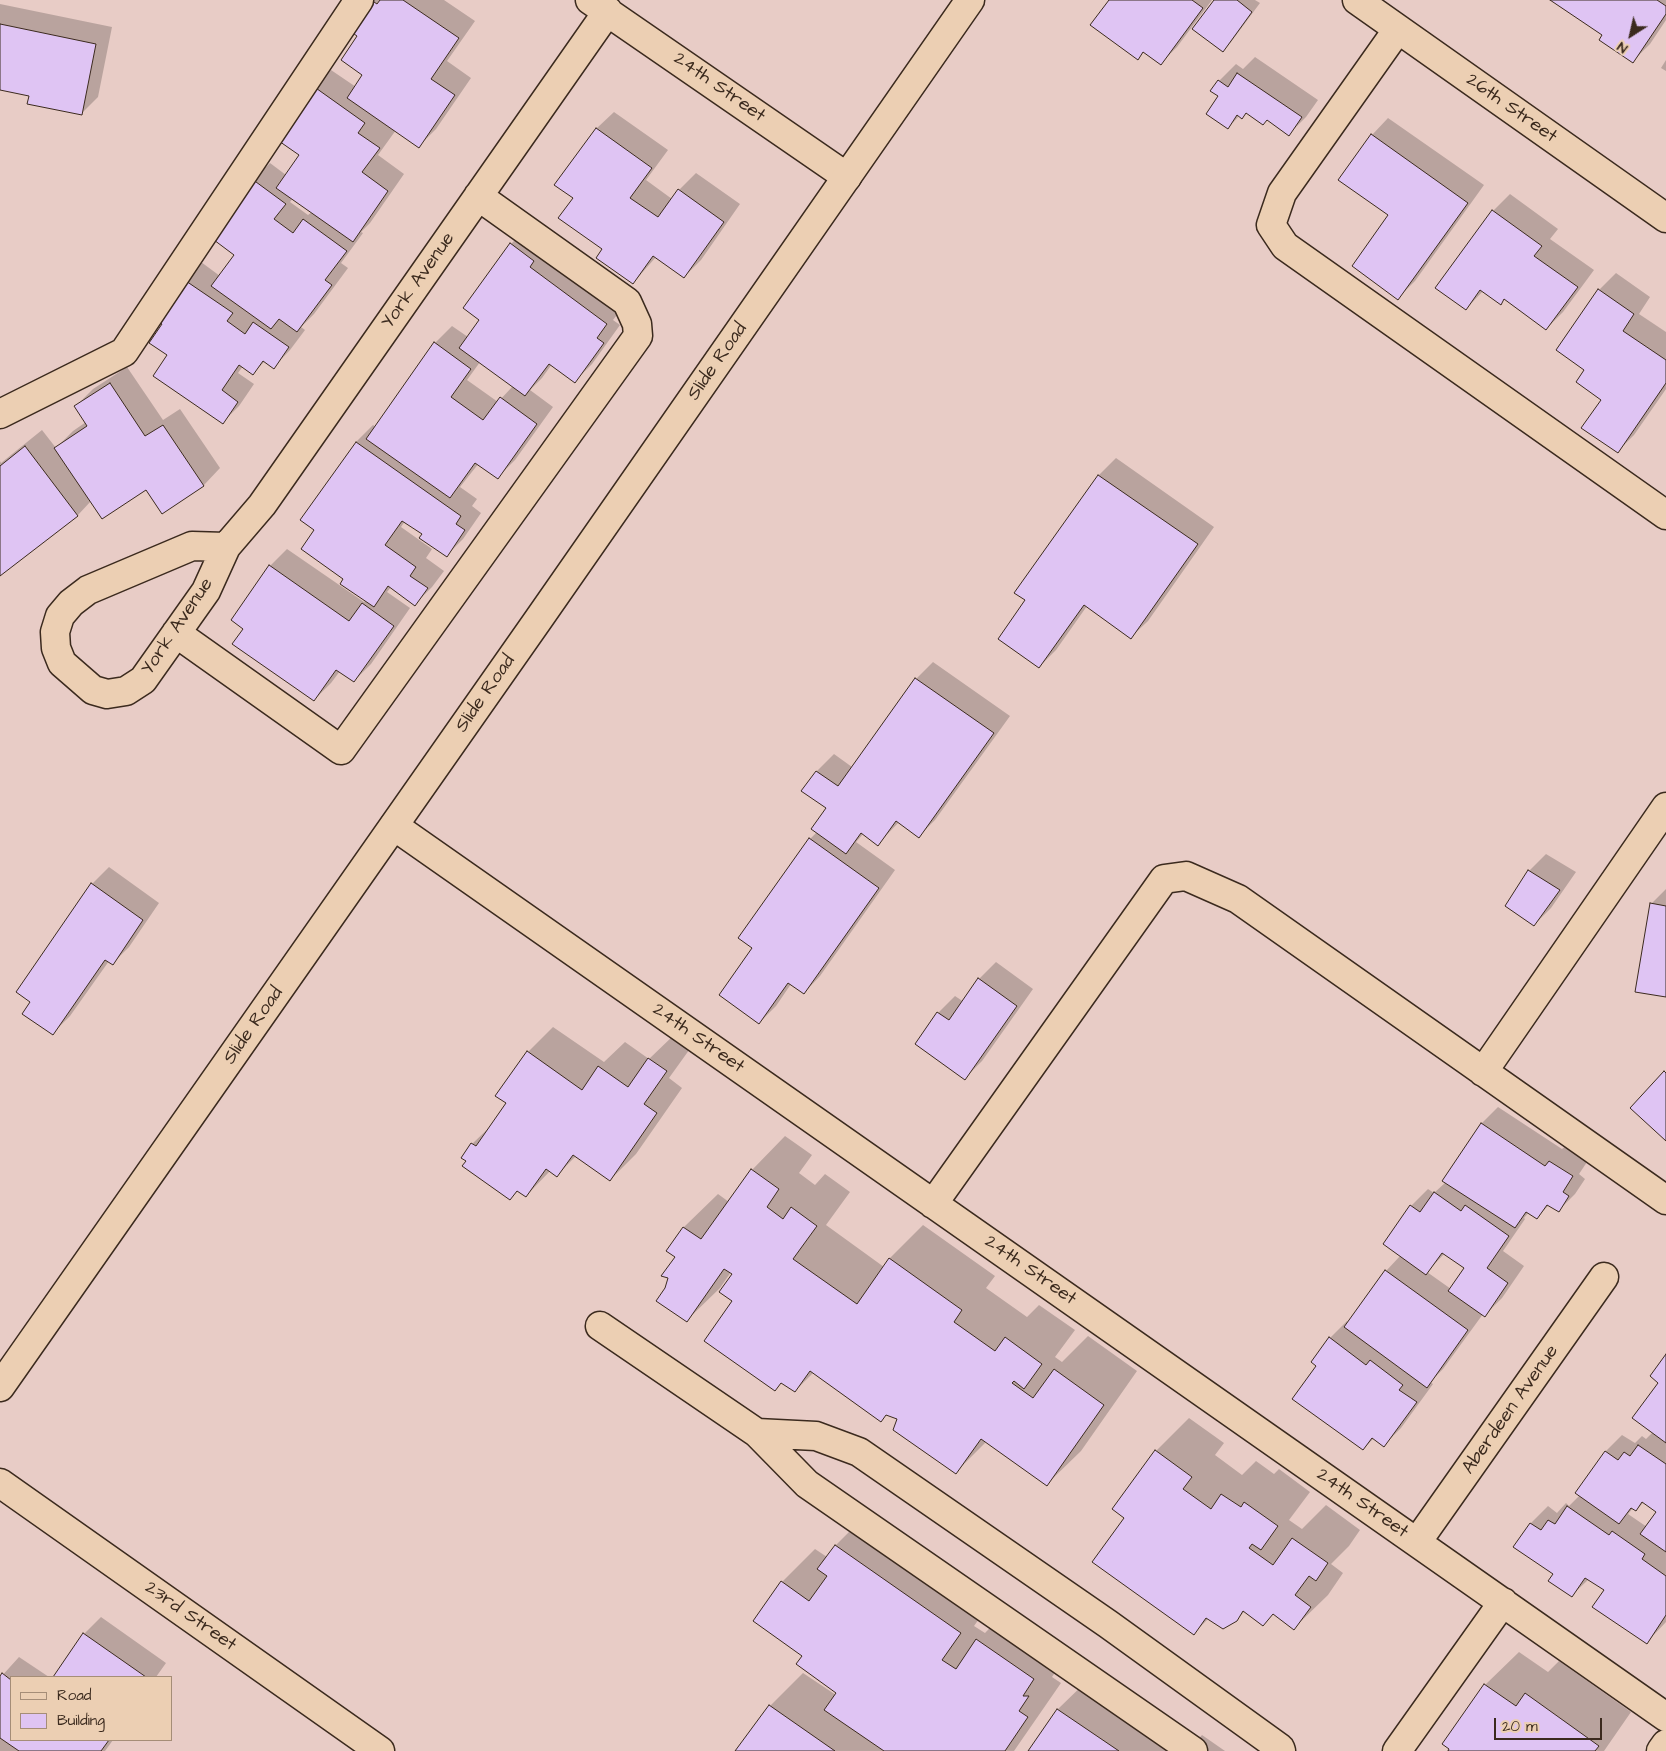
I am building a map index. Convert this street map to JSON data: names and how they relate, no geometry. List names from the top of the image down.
{
  "streets": {
    "street": [
      "24th Street",
      "26th Street",
      "York Avenue",
      "Slide Road",
      "Aberdeen Avenue",
      "23rd Street"
    ]
  },
  "crossings": [
    ["24th Street", "York Avenue"],
    ["24th Street", "Slide Road"],
    ["24th Street", "Aberdeen Avenue"]
  ],
  "legend": ["Road", "Building"],
  "scale_bar": "20 m",
  "north": "bottom left"
}
